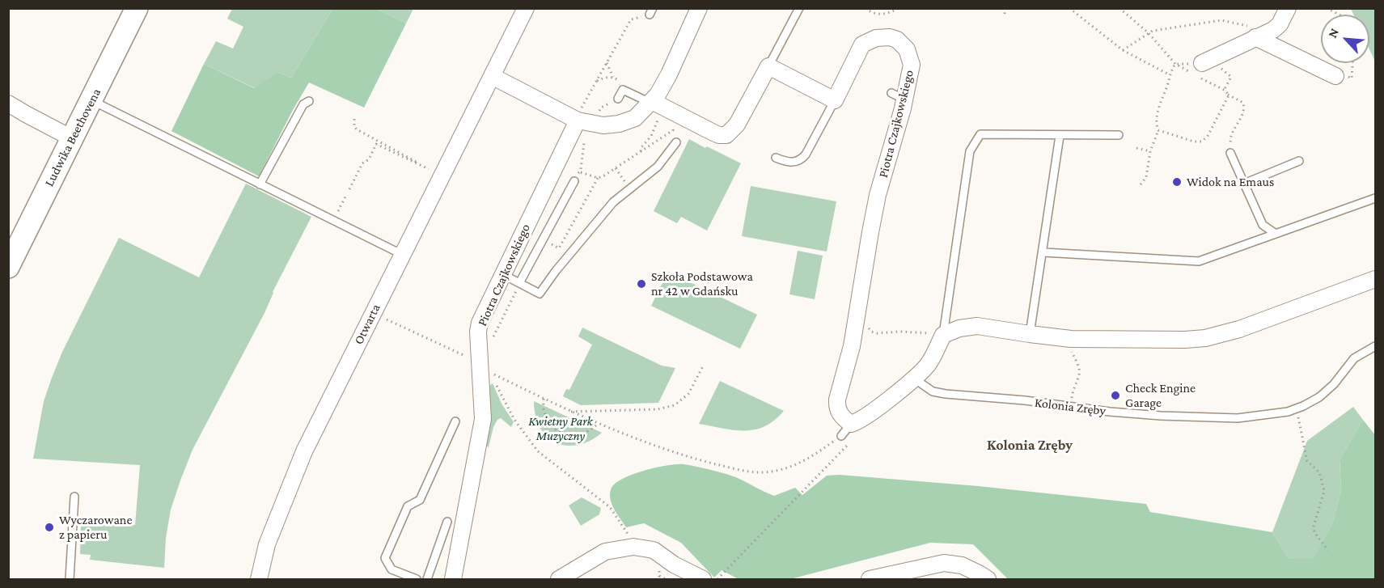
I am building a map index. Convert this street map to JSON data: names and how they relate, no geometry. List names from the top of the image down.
{
  "streets": {
    "street": ["Piotra Czajkowskiego", "Ludwika Beethovena", "Otwarta"],
    "lane": ["Kolonia Zręby"]
  },
  "districts": ["Kolonia Zręby"],
  "parks": ["Kwietny Park Muzyczny"],
  "places": [
    "Widok na Emaus",
    "Szkoła Podstawowa nr 42 w Gdańsku",
    "Check Engine Garage",
    "Wyczarowane z papieru"
  ],
  "north": "top left"
}
